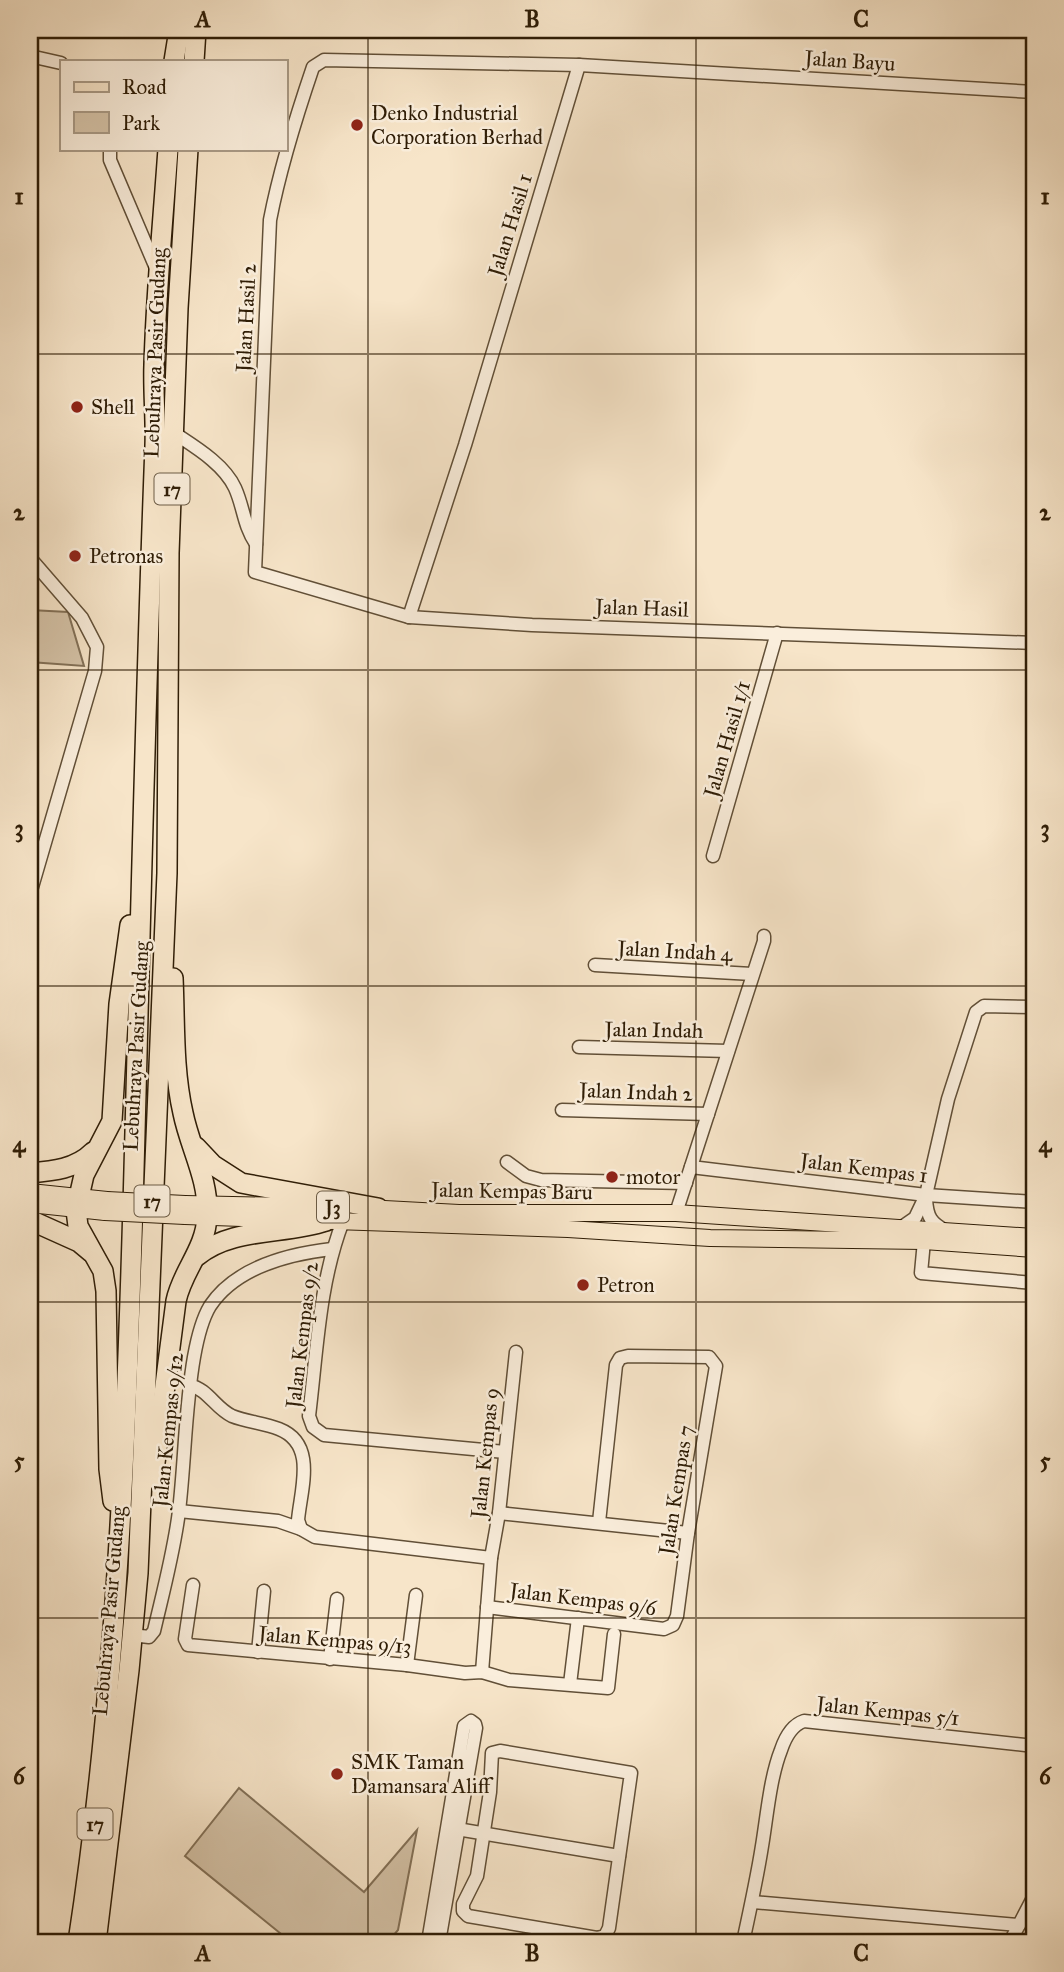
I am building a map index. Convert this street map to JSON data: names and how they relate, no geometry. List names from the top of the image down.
{
  "streets": {
    "highway": ["Lebuhraya Pasir Gudang", "17"],
    "main road": ["Jalan Kempas Baru", "J3"],
    "street": [
      "Jalan Bayu",
      "Jalan Hasil 1",
      "Jalan Hasil 2",
      "Jalan Hasil",
      "Jalan Hasil 1/1",
      "Jalan Indah 4",
      "Jalan Indah",
      "Jalan Indah 2",
      "Jalan Kempas 1",
      "Jalan Kempas 9/2",
      "Jalan Kempas 9/12",
      "Jalan Kempas 9",
      "Jalan Kempas 7",
      "Jalan Kempas 9/6",
      "Jalan Kempas 9/13",
      "Jalan Kempas 5/1"
    ]
  },
  "crossings": [
    ["Jalan Bayu", "Jalan Hasil 1"],
    ["Jalan Bayu", "Jalan Hasil 2"],
    ["Jalan Hasil 1", "Jalan Hasil 2"],
    ["Jalan Hasil 1", "Jalan Hasil"],
    ["Jalan Hasil 2", "Jalan Hasil"],
    ["Lebuhraya Pasir Gudang", "Jalan Kempas 9/12"],
    ["Jalan Hasil", "Jalan Hasil 1/1"],
    ["Jalan Indah 4", "Jalan Indah"],
    ["Jalan Indah", "Jalan Indah 2"],
    ["Jalan Indah", "Jalan Kempas 1"],
    ["Jalan Indah", "Jalan Kempas Baru"],
    ["Jalan Kempas Baru", "Jalan Kempas 9/2"],
    ["Jalan Kempas 9/2", "Jalan Kempas 9/12"],
    ["Jalan Kempas 9/2", "Jalan Kempas 9"],
    ["Jalan Kempas 9", "Jalan Kempas 9/6"],
    ["Jalan Kempas 9", "Jalan Kempas 9/13"],
    ["Jalan Kempas 7", "Jalan Kempas 9/6"]
  ],
  "places": [
    "Denko Industrial Corporation Berhad",
    "Shell",
    "Petronas",
    "motor",
    "Petron",
    "SMK Taman Damansara Aliff"
  ],
  "legend": ["Road", "Park"],
  "grid": {
    "columns": ["A", "B", "C"],
    "rows": [
      "1",
      "2",
      "3",
      "4",
      "5",
      "6"
    ]
  }
}
